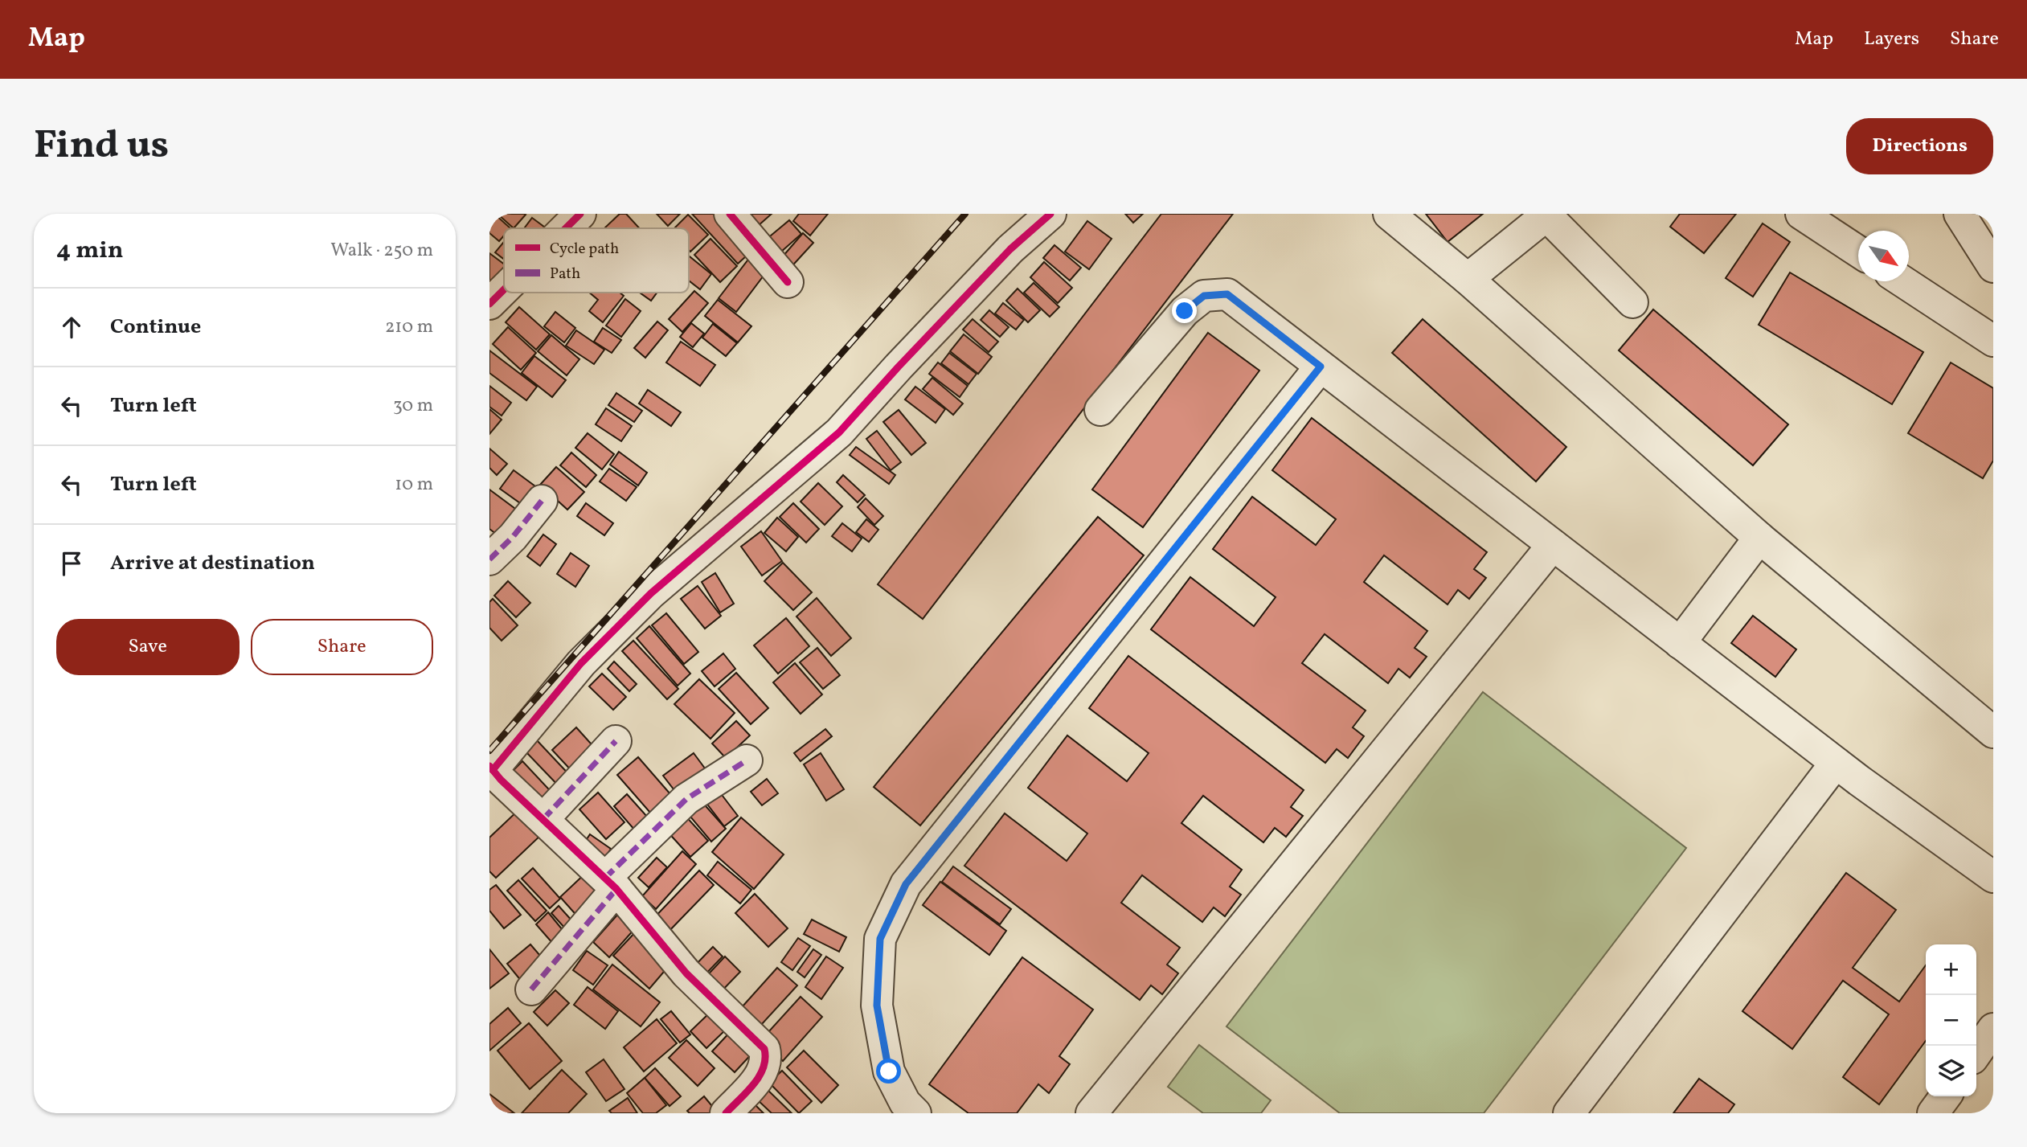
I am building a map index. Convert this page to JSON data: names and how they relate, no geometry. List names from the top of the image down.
{
  "legend": ["Cycle path", "Path"],
  "north": "bottom right",
  "page": {
    "header": "Map",
    "nav": ["Map", "Layers", "Share"],
    "buttons": [
      "Directions",
      ["Save", "Share"]
    ],
    "title": "Find us",
    "heading": ["4 min", "Walk · 250 m"],
    "list": [
      ["Continue", "210 m"],
      ["Turn left", "30 m"],
      ["Turn left", "10 m"],
      "Arrive at destination"
    ],
    "map_buttons": ["+", "−"]
  }
}
